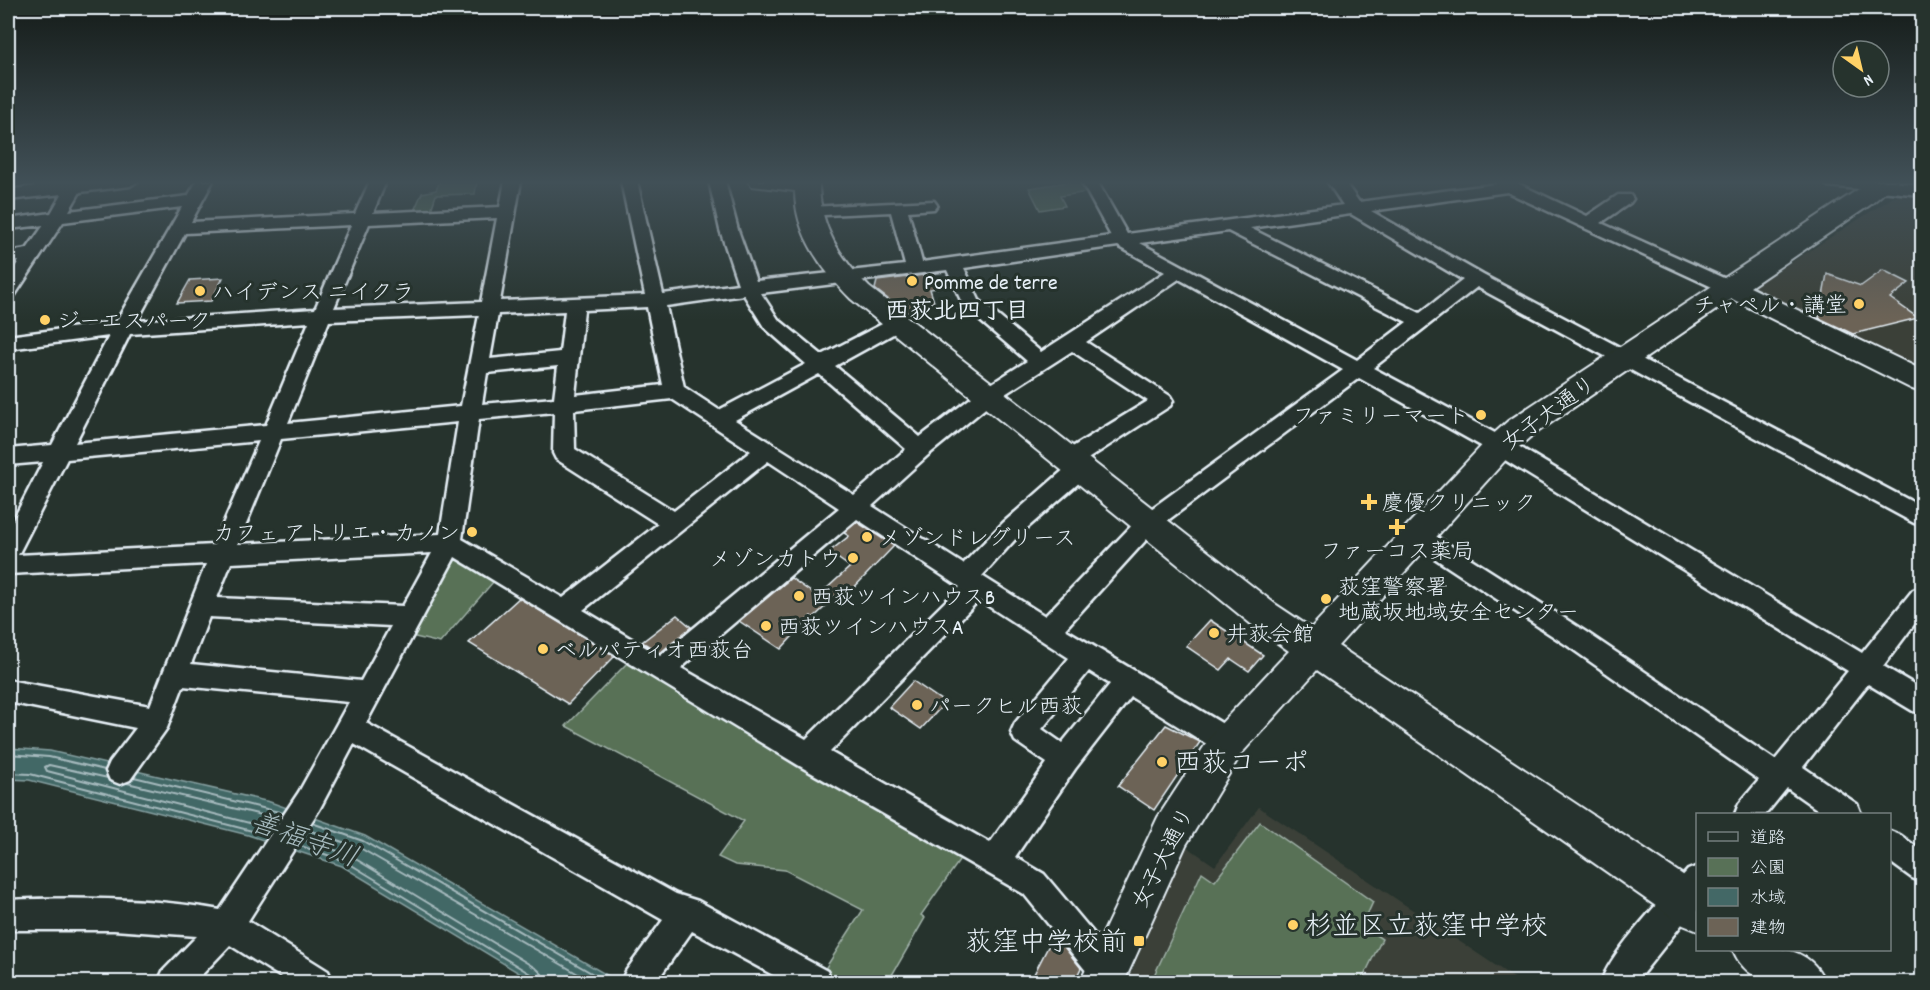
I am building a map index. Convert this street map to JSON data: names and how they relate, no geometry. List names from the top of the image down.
{
  "streets": {
    "street": ["女子大通り"]
  },
  "districts": ["西荻北四丁目"],
  "water": ["善福寺川"],
  "places": {
    "other": [
      "Pomme de terre",
      "ハイデンス ニイクラ",
      "チャペル・講堂",
      "ジーエスパーク",
      "ファミリーマート",
      "カフェ アトリエ・カノン",
      "メゾンドレグリース",
      "メゾンカトウ",
      "西荻ツインハウスB",
      "荻窪警察署 地蔵坂地域安全センター",
      "西荻ツインハウスA",
      "井荻会館",
      "ベルパティオ西荻台",
      "パークヒル西荻",
      "西荻コーポ",
      "杉並区立荻窪中学校"
    ],
    "health": ["慶優クリニック", "ファーコス薬局"],
    "transit": ["荻窪中学校前"]
  },
  "legend": [
    "道路",
    "公園",
    "水域",
    "建物"
  ],
  "north": "bottom right"
}
